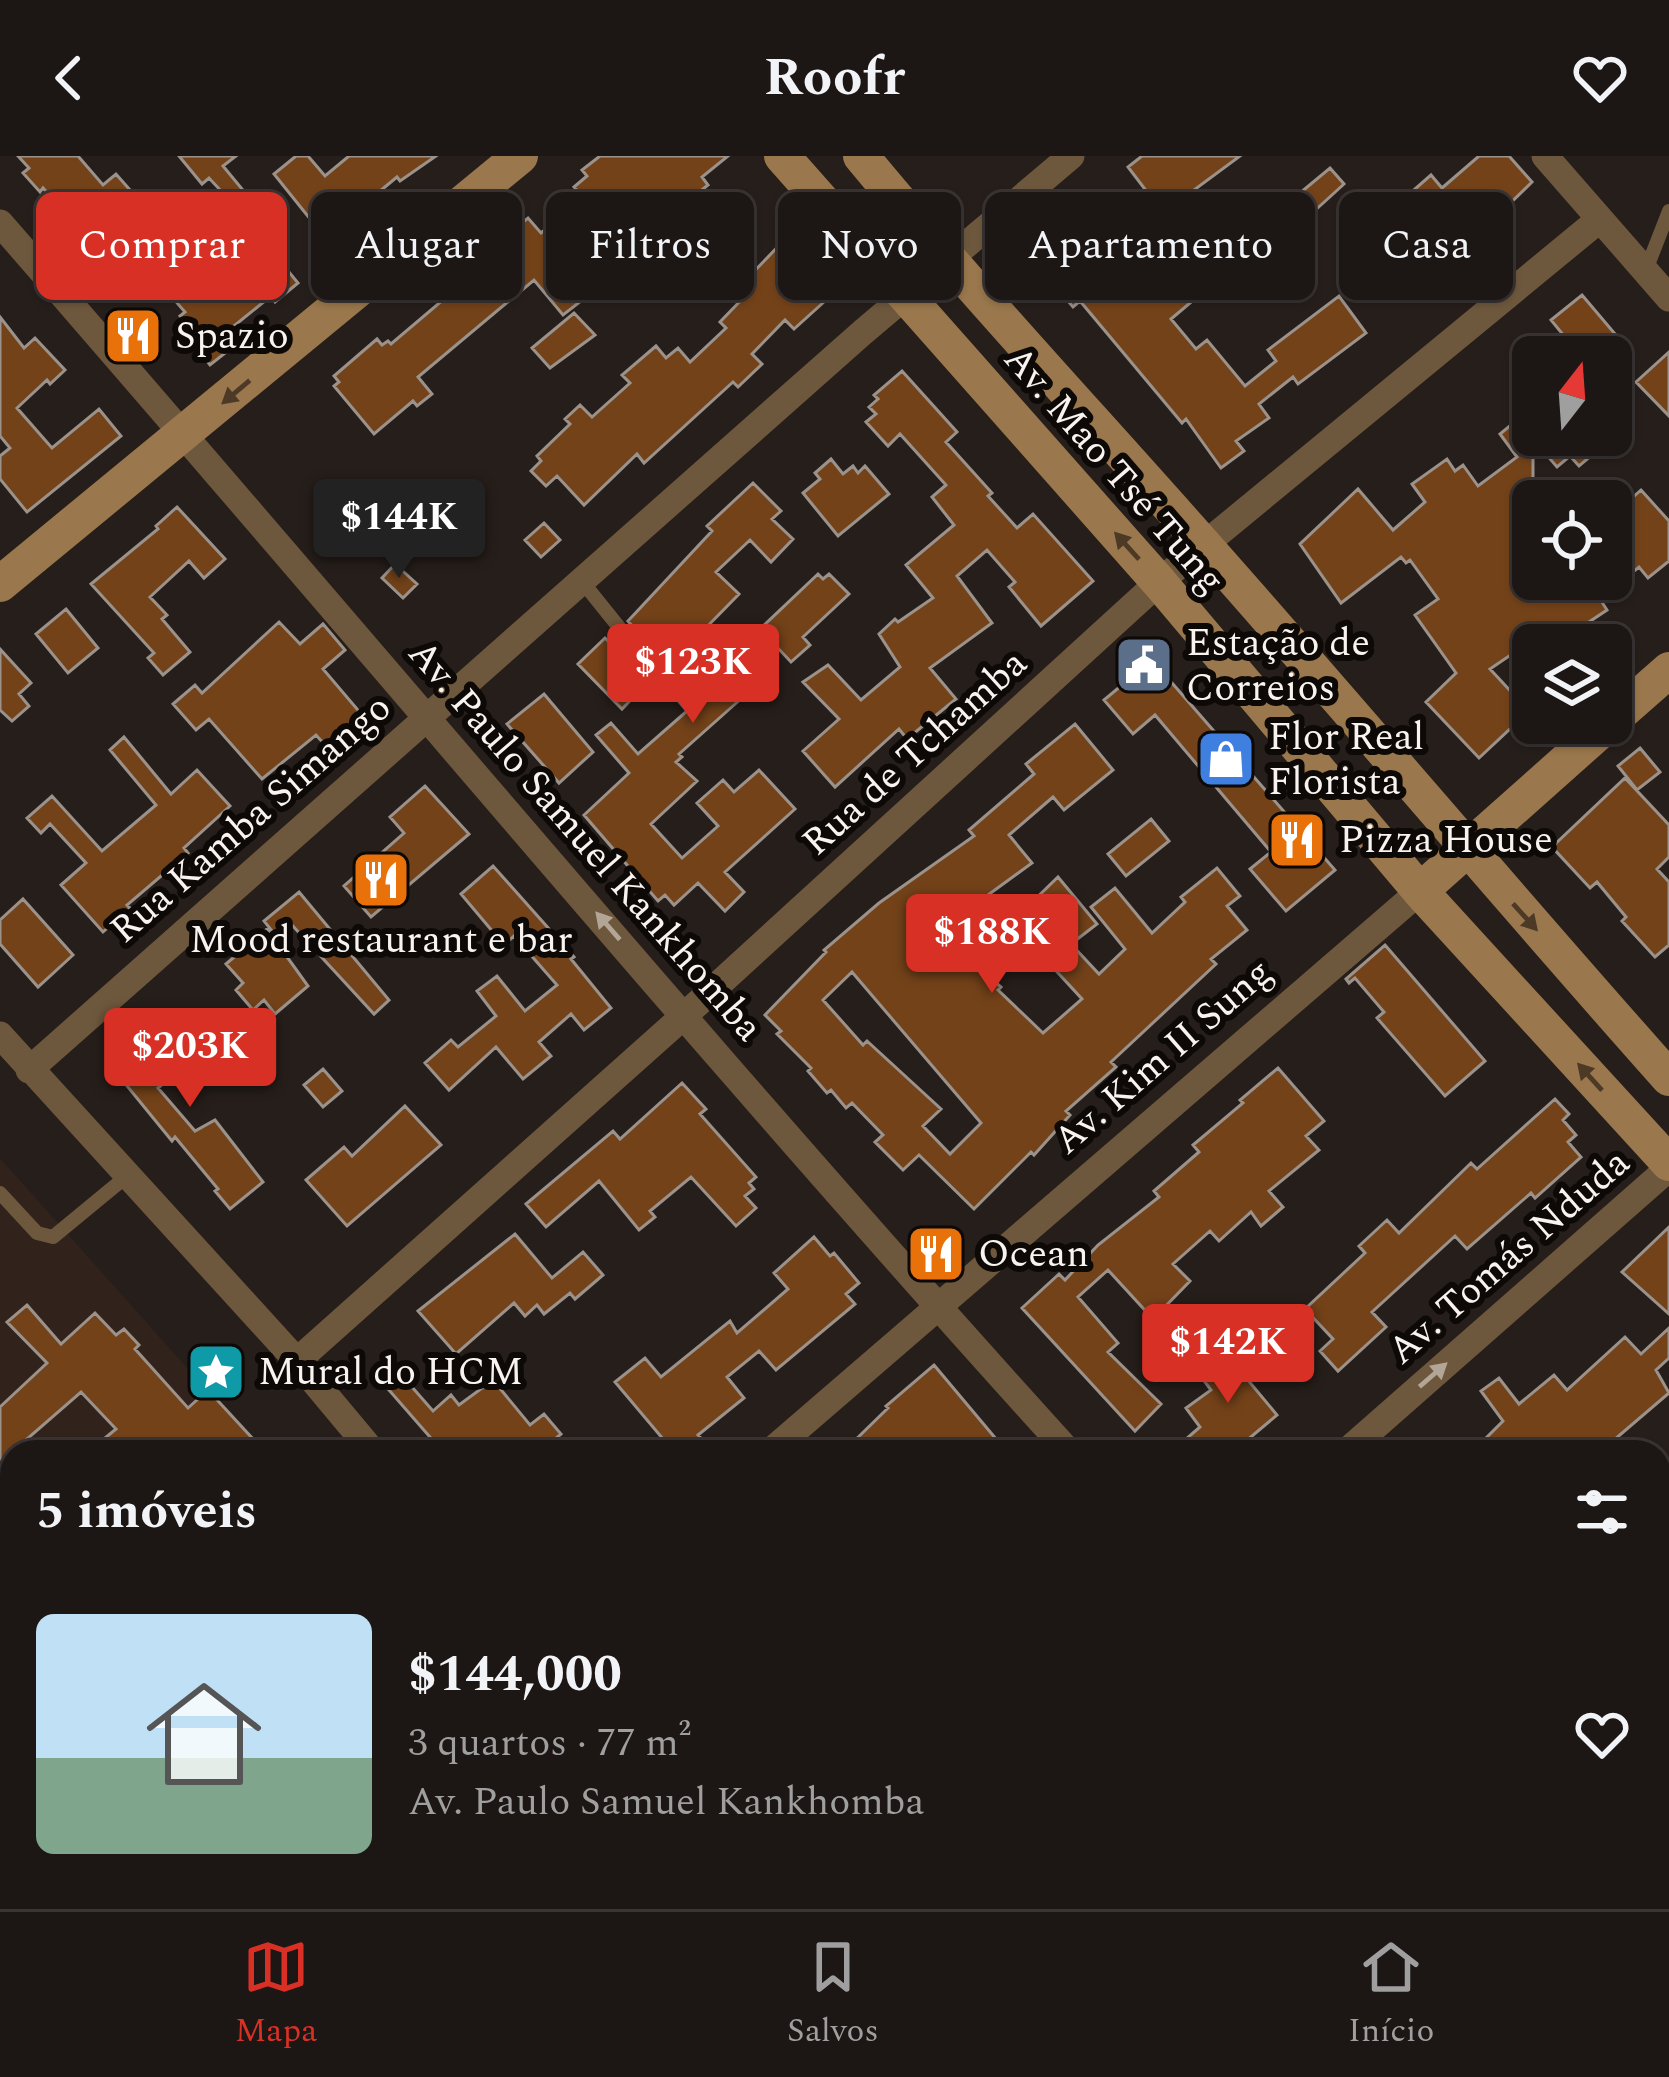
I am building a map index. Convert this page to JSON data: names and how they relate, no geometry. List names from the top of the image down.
{
  "streets": {
    "main road": ["Av. Mao Tsé Tung", "Av. Kim II Sung"],
    "street": [
      "Rua de Tchamba",
      "Rua Kamba Simango",
      "Av. Paulo Samuel Kankhomba",
      "Av. Tomás Nduda"
    ]
  },
  "crossings": [
    ["Av. Mao Tsé Tung", "Rua de Tchamba"],
    ["Av. Mao Tsé Tung", "Av. Kim II Sung"],
    ["Av. Mao Tsé Tung", "Av. Tomás Nduda"],
    ["Rua de Tchamba", "Av. Paulo Samuel Kankhomba"],
    ["Rua Kamba Simango", "Av. Paulo Samuel Kankhomba"],
    ["Av. Paulo Samuel Kankhomba", "Av. Kim II Sung"]
  ],
  "one_way": ["Av. Tomás Nduda"],
  "places": {
    "restaurant": [
      "Spazio",
      "Pizza House",
      "Mood restaurant e bar",
      "Ocean"
    ],
    "public building": ["Estação de Correios"],
    "shop": ["Flor Real Florista"],
    "place": ["Mural do HCM"]
  },
  "north": "top",
  "page": {
    "header": "Roofr",
    "chip": [
      "Comprar",
      "Alugar",
      "Filtros",
      "Novo",
      "Apartamento",
      "Casa"
    ],
    "price": [
      "$144K",
      "$123K",
      "$188K",
      "$203K",
      "$142K"
    ],
    "heading": "5 imóveis",
    "list": [
      {
        "name": "$144,000",
        "note": "3 quartos · 77 m² · Av. Paulo Samuel Kankhomba"
      }
    ],
    "tabs": ["Mapa", "Salvos", "Início"]
  }
}
